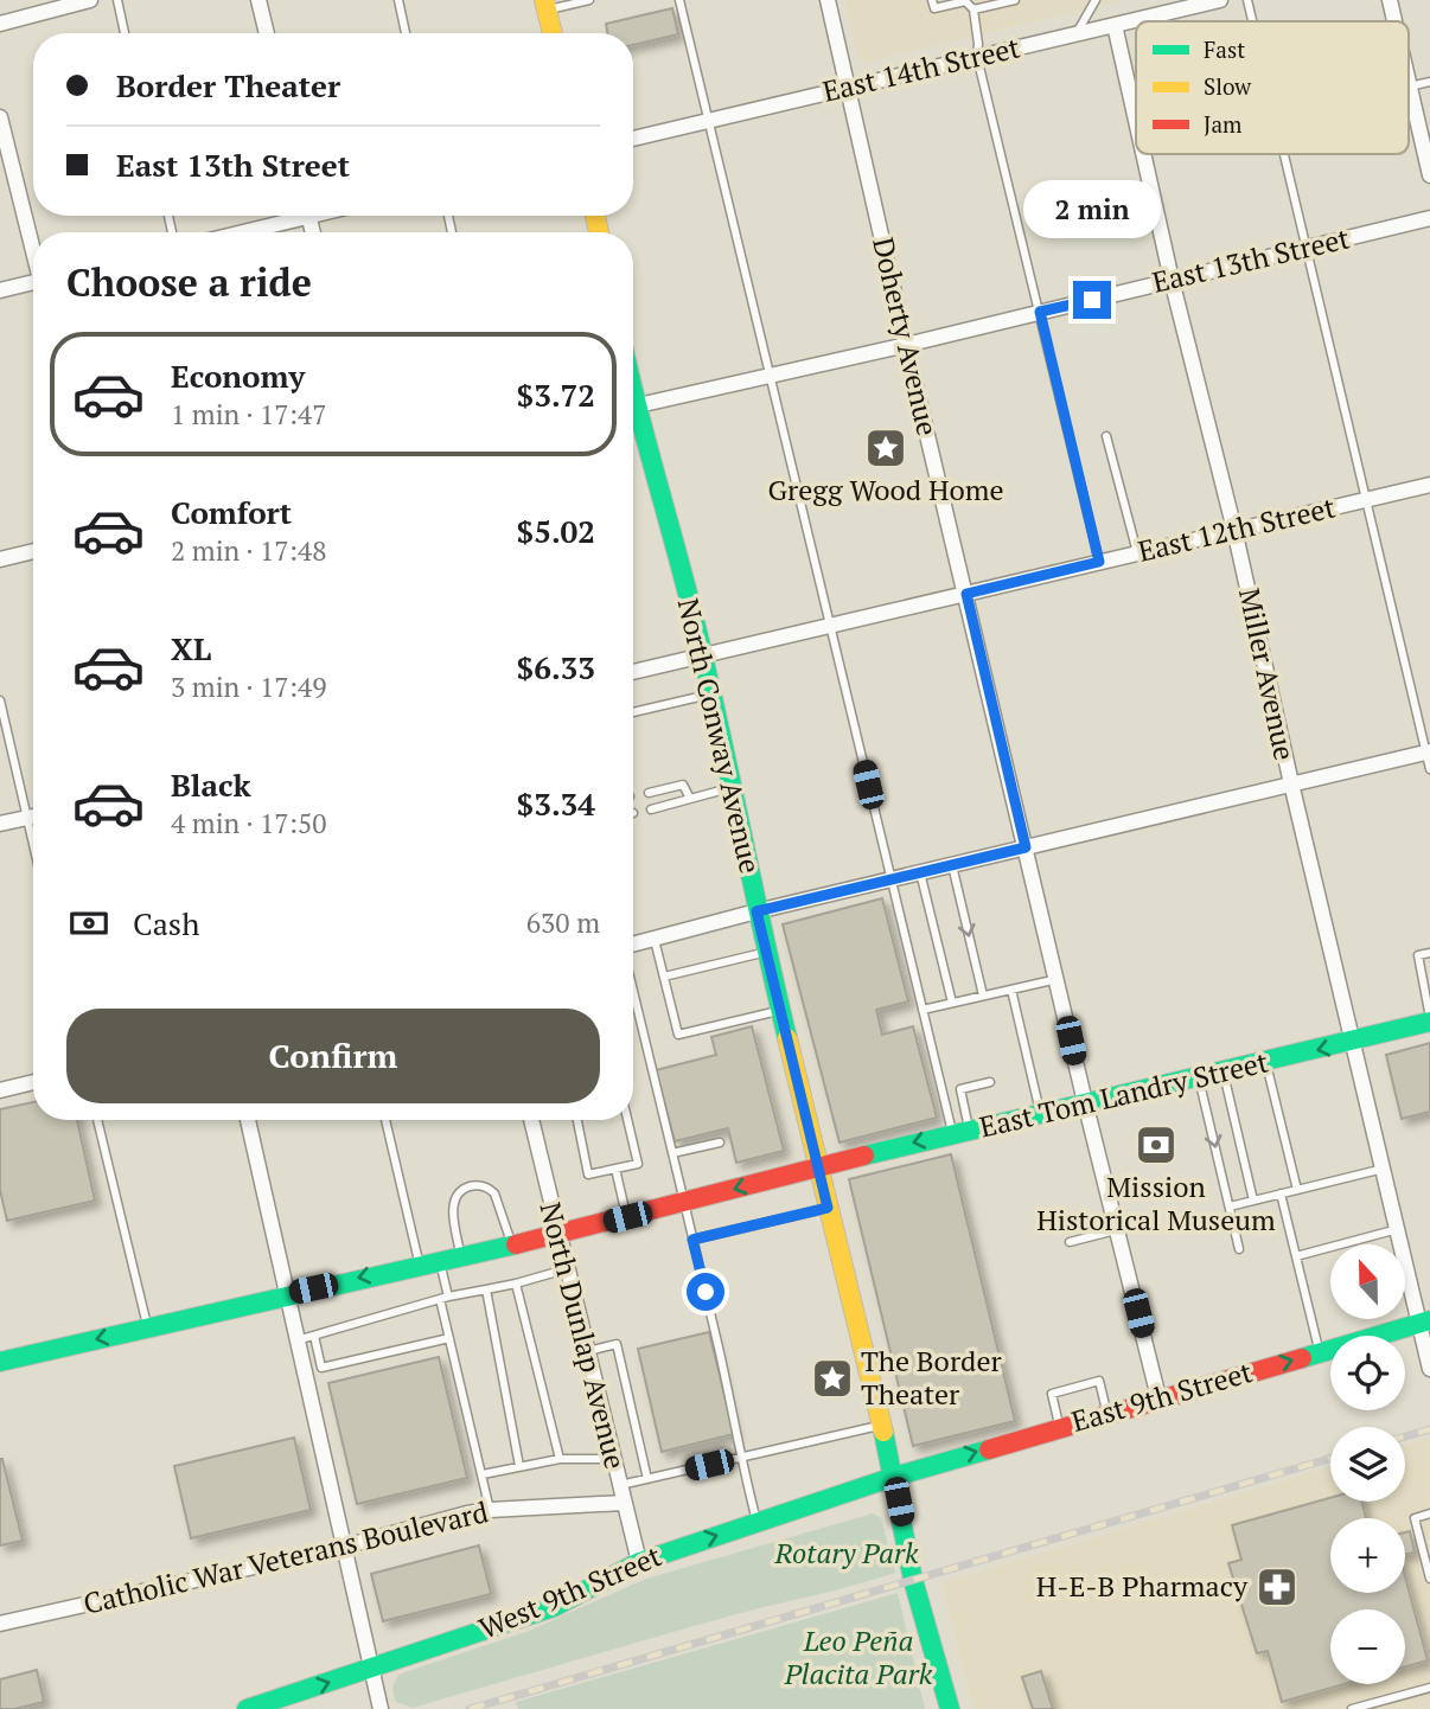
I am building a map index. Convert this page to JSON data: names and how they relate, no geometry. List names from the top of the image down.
{
  "streets": {
    "main road": [
      "North Conway Avenue",
      "East Tom Landry Street",
      "East 9th Street",
      "West 9th Street"
    ],
    "street": [
      "East 14th Street",
      "East 13th Street",
      "Doherty Avenue",
      "East 12th Street",
      "Miller Avenue",
      "North Dunlap Avenue",
      "Catholic War Veterans Boulevard"
    ]
  },
  "crossings": [
    ["East 14th Street", "Doherty Avenue"],
    ["East 14th Street", "Miller Avenue"],
    ["East 13th Street", "Doherty Avenue"],
    ["East 13th Street", "Miller Avenue"],
    ["Doherty Avenue", "East 12th Street"],
    ["Doherty Avenue", "East Tom Landry Street"],
    ["Doherty Avenue", "East 9th Street"],
    ["East 12th Street", "Miller Avenue"],
    ["East 12th Street", "North Conway Avenue"],
    ["Miller Avenue", "East Tom Landry Street"],
    ["Miller Avenue", "East 9th Street"],
    ["North Conway Avenue", "East Tom Landry Street"],
    ["North Conway Avenue", "East 9th Street"],
    ["North Conway Avenue", "West 9th Street"],
    ["East Tom Landry Street", "North Dunlap Avenue"],
    ["North Dunlap Avenue", "Catholic War Veterans Boulevard"],
    ["North Dunlap Avenue", "West 9th Street"],
    ["East 9th Street", "West 9th Street"]
  ],
  "one_way": ["East Tom Landry Street", "East 9th Street", "West 9th Street"],
  "parks": ["Rotary Park", "Leo Peña Placita Park"],
  "places": {
    "place": ["Gregg Wood Home", "The Border Theater"],
    "bank": ["Mission Historical Museum"],
    "pharmacy": ["H-E-B Pharmacy"]
  },
  "legend": ["Fast", "Slow", "Jam"],
  "north": "top",
  "page": {
    "banner": ["Border Theater", "East 13th Street"],
    "bubble": "2 min",
    "heading": "Choose a ride",
    "list": [
      {
        "name": "Economy",
        "note": "1 min · 17:47",
        "value": "$3.72"
      },
      {
        "name": "Comfort",
        "note": "2 min · 17:48",
        "value": "$5.02"
      },
      {
        "name": "XL",
        "note": "3 min · 17:49",
        "value": "$6.33"
      },
      {
        "name": "Black",
        "note": "4 min · 17:50",
        "value": "$3.34"
      }
    ],
    "pay": ["Cash", "630 m"],
    "buttons": "Confirm",
    "map_buttons": ["+", "−"]
  }
}
